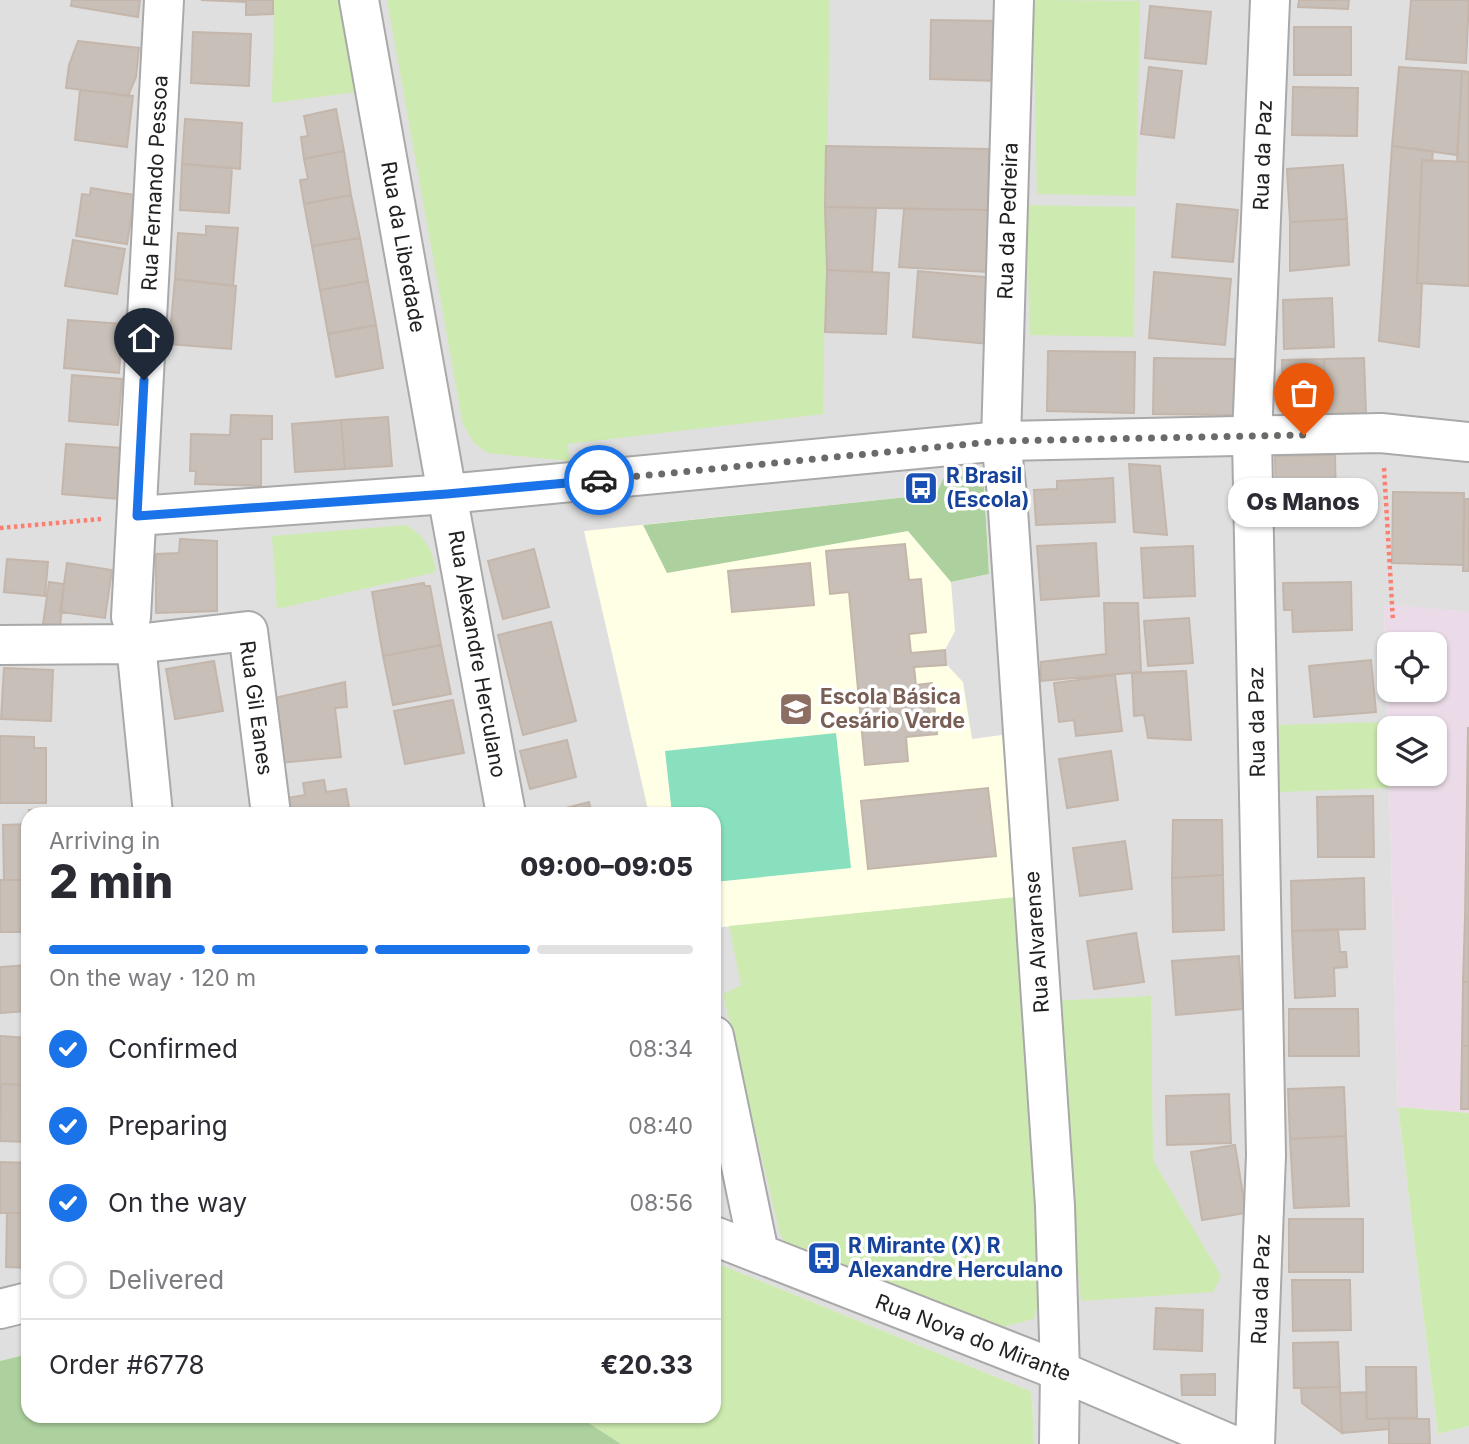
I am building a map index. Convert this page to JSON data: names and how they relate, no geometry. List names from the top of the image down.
{
  "streets": {
    "street": [
      "Rua da Paz",
      "Rua Fernando Pessoa",
      "Rua da Pedreira",
      "Rua da Liberdade",
      "Rua Alexandre Herculano",
      "Rua Gil Eanes",
      "Rua Alvarense",
      "Rua Nova do Mirante"
    ]
  },
  "crossings": [
    ["Rua Fernando Pessoa", "Rua Gil Eanes"],
    ["Rua da Pedreira", "Rua Alvarense"],
    ["Rua da Liberdade", "Rua Alexandre Herculano"],
    ["Rua Alvarense", "Rua Nova do Mirante"]
  ],
  "places": {
    "other": ["Os Manos"],
    "bus stop": ["R Brasil (Escola)", "R Mirante (X) R Alexandre Herculano"],
    "school or university": ["Escola Básica Cesário Verde"]
  },
  "page": {
    "bubble": "Os Manos",
    "heading": ["2 min", "Arriving in", "09:00–09:05"],
    "panel": ["Order #6778", "€20.33"],
    "bar": "On the way · 120 m",
    "list": [
      ["Confirmed", "08:34"],
      ["Preparing", "08:40"],
      ["On the way", "08:56"],
      "Delivered"
    ]
  }
}
